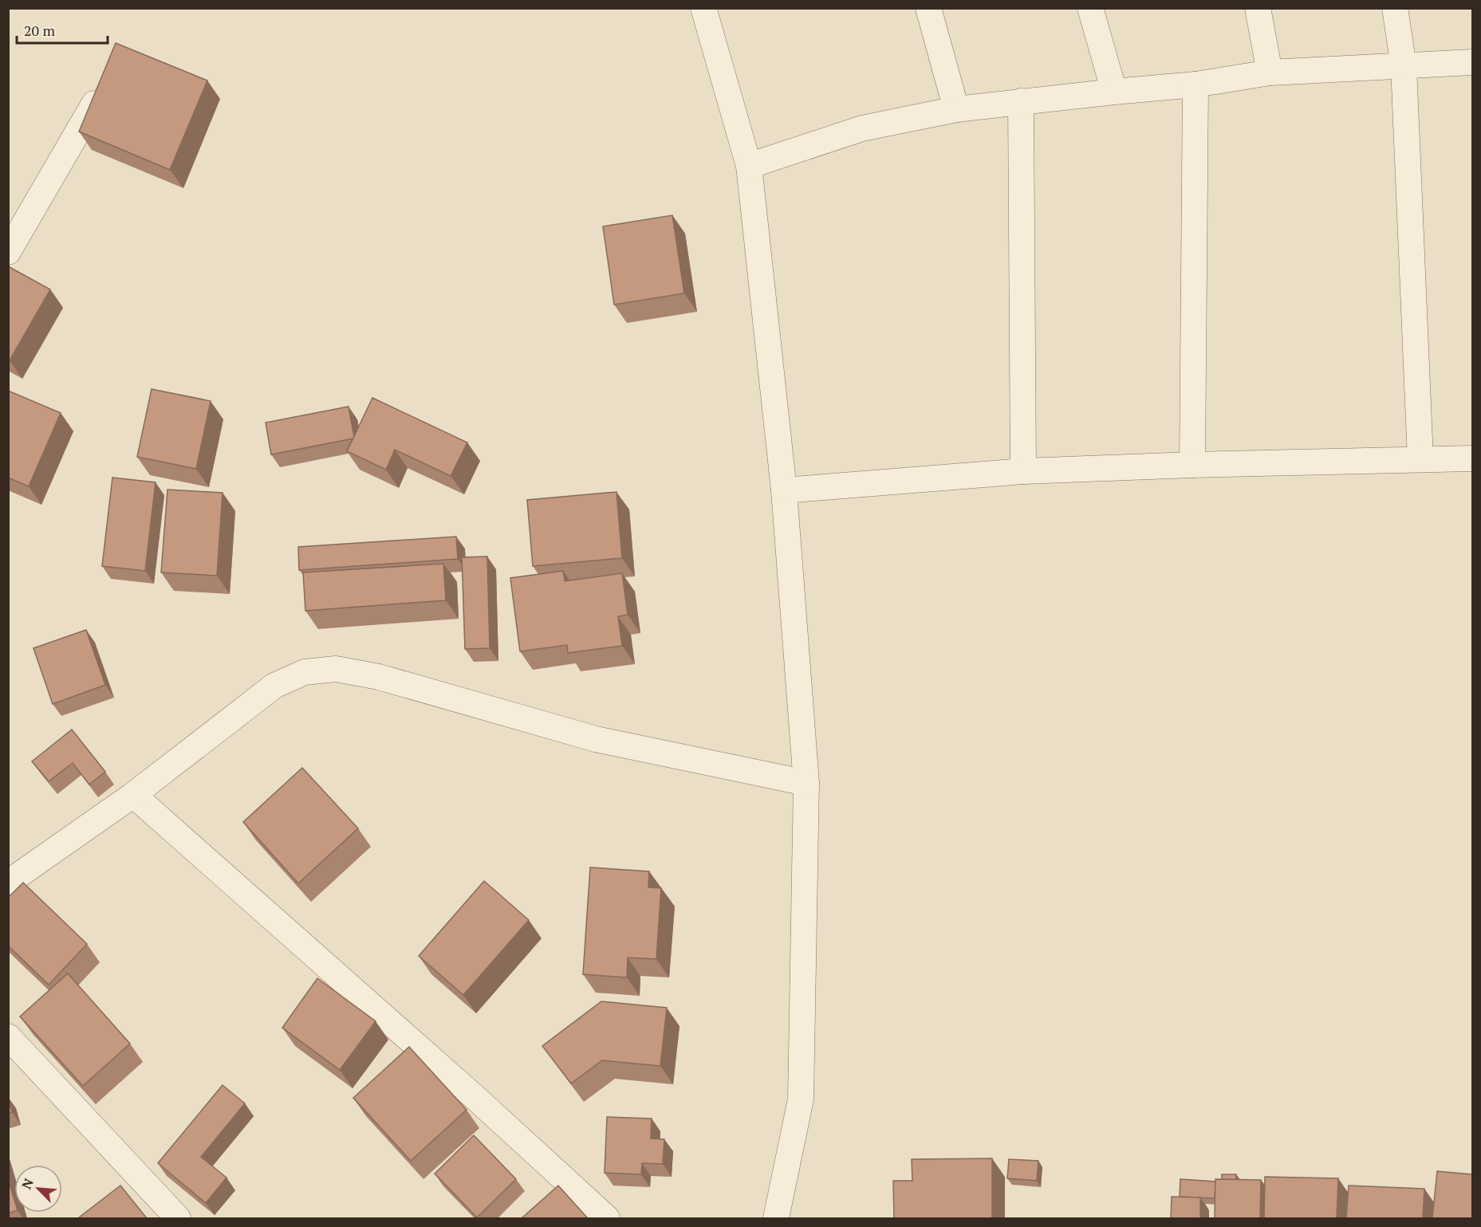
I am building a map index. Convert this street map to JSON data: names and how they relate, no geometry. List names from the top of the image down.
{
  "scale_bar": "20 m",
  "north": "top left"
}
